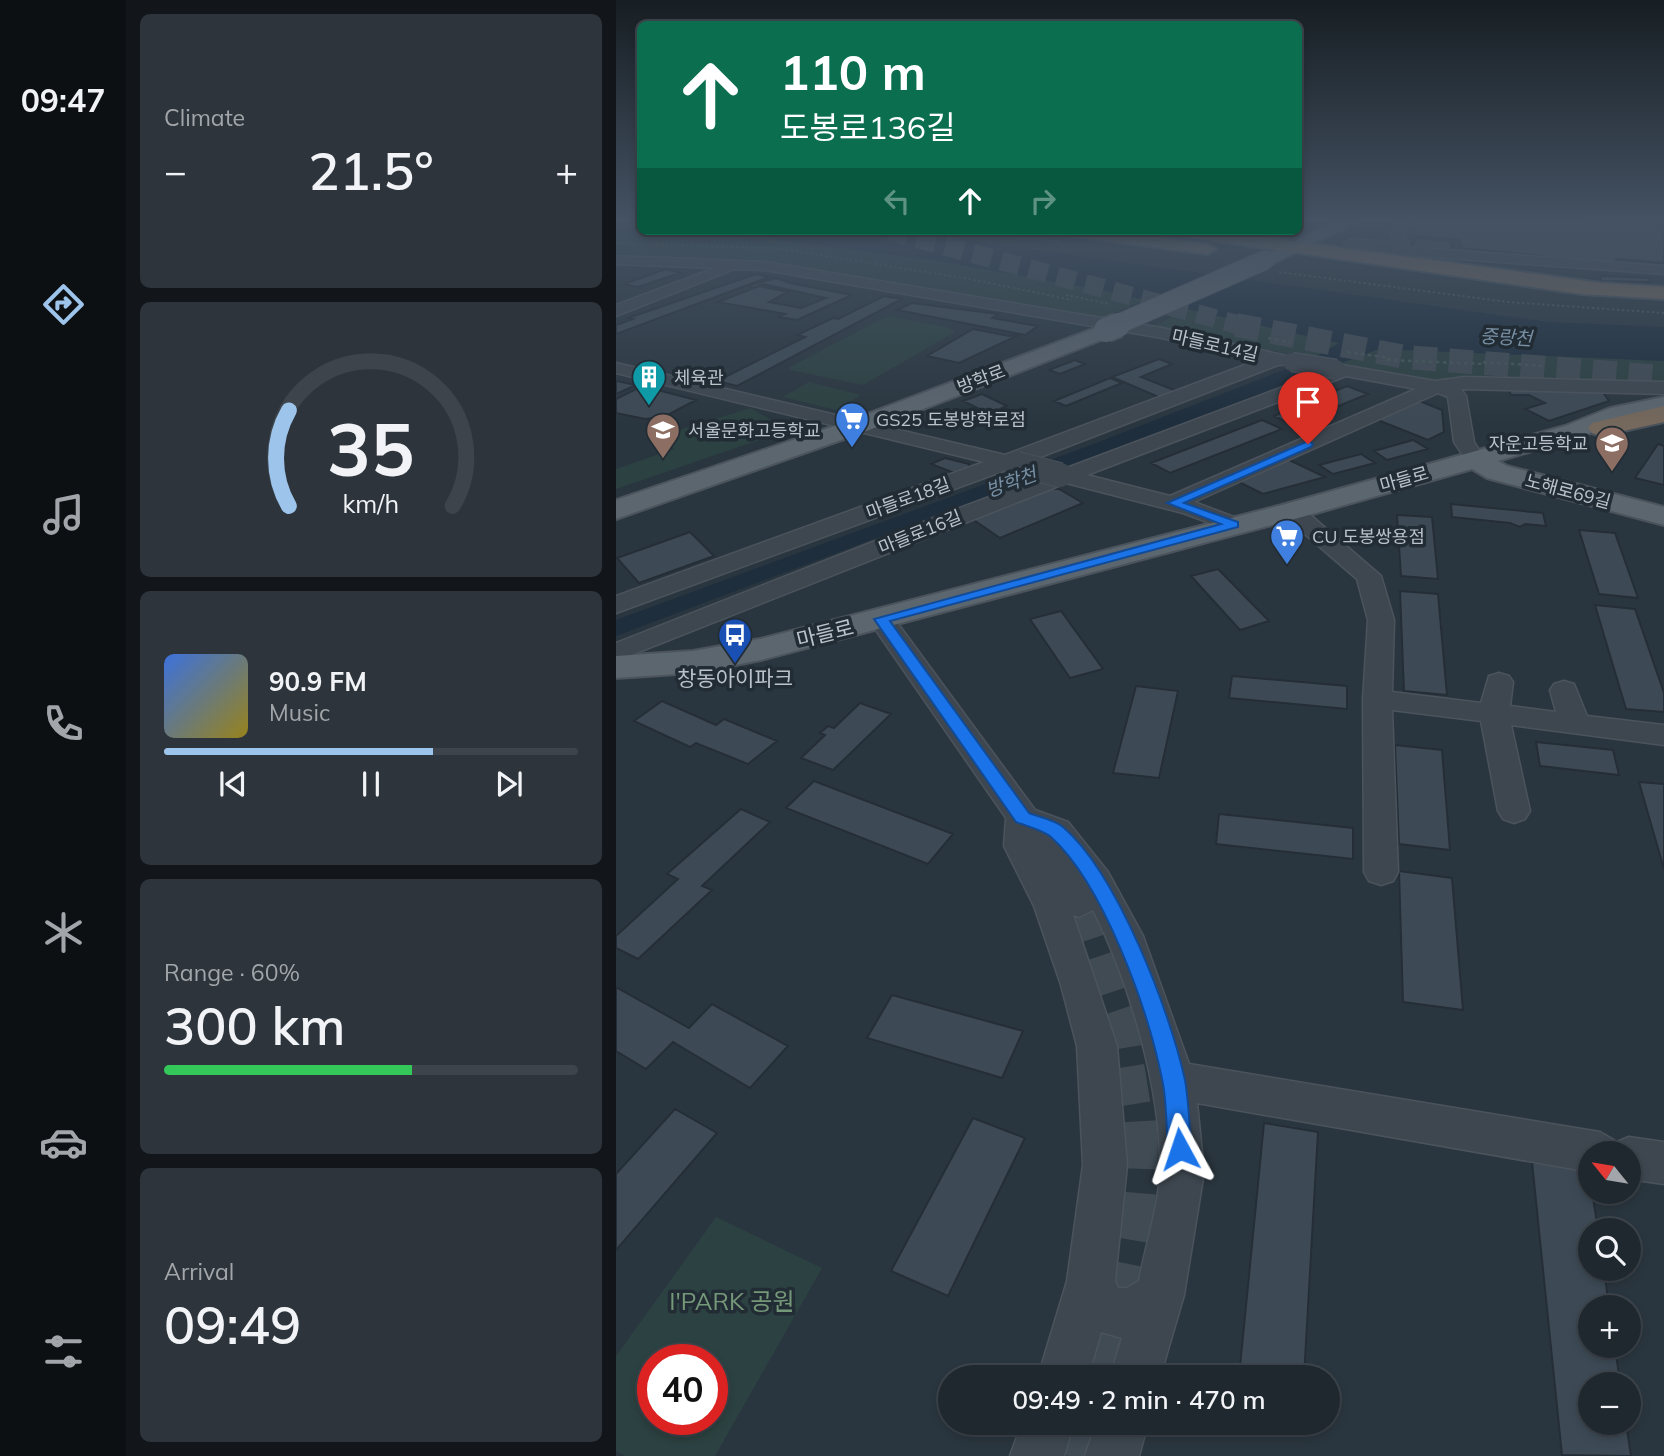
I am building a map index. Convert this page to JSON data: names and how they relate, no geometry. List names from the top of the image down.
{
  "streets": {
    "main road": ["방학로", "마들로", "노해로69길"],
    "street": ["마들로14길", "마들로18길", "마들로16길"]
  },
  "crossings": [
    ["마들로14길", "마들로18길"],
    ["마들로14길", "마들로16길"],
    ["마들로", "노해로69길"]
  ],
  "water": ["중랑천", "방학천"],
  "parks": ["I'PARK 공원"],
  "places": {
    "building": ["체육관"],
    "supermarket": ["GS25 도봉방학로점", "CU 도봉쌍용점"],
    "school or university": ["서울문화고등학교", "자운고등학교"],
    "bus stop": ["창동아이파크"]
  },
  "north": "top left",
  "page": {
    "tabs": "09:47",
    "tile": [
      "Climate",
      ["Range · 60%", "300 km"],
      ["Arrival", "09:49"]
    ],
    "turn": ["110 m", "도봉로136길"],
    "heat": ["−", "21.5°", "+"],
    "song": ["90.9 FM", "Music"],
    "map_buttons": ["+", "−"],
    "limit": "40",
    "trip": "09:49 · 2 min · 470 m",
    "gauge": ["35", "km/h"]
  }
}
